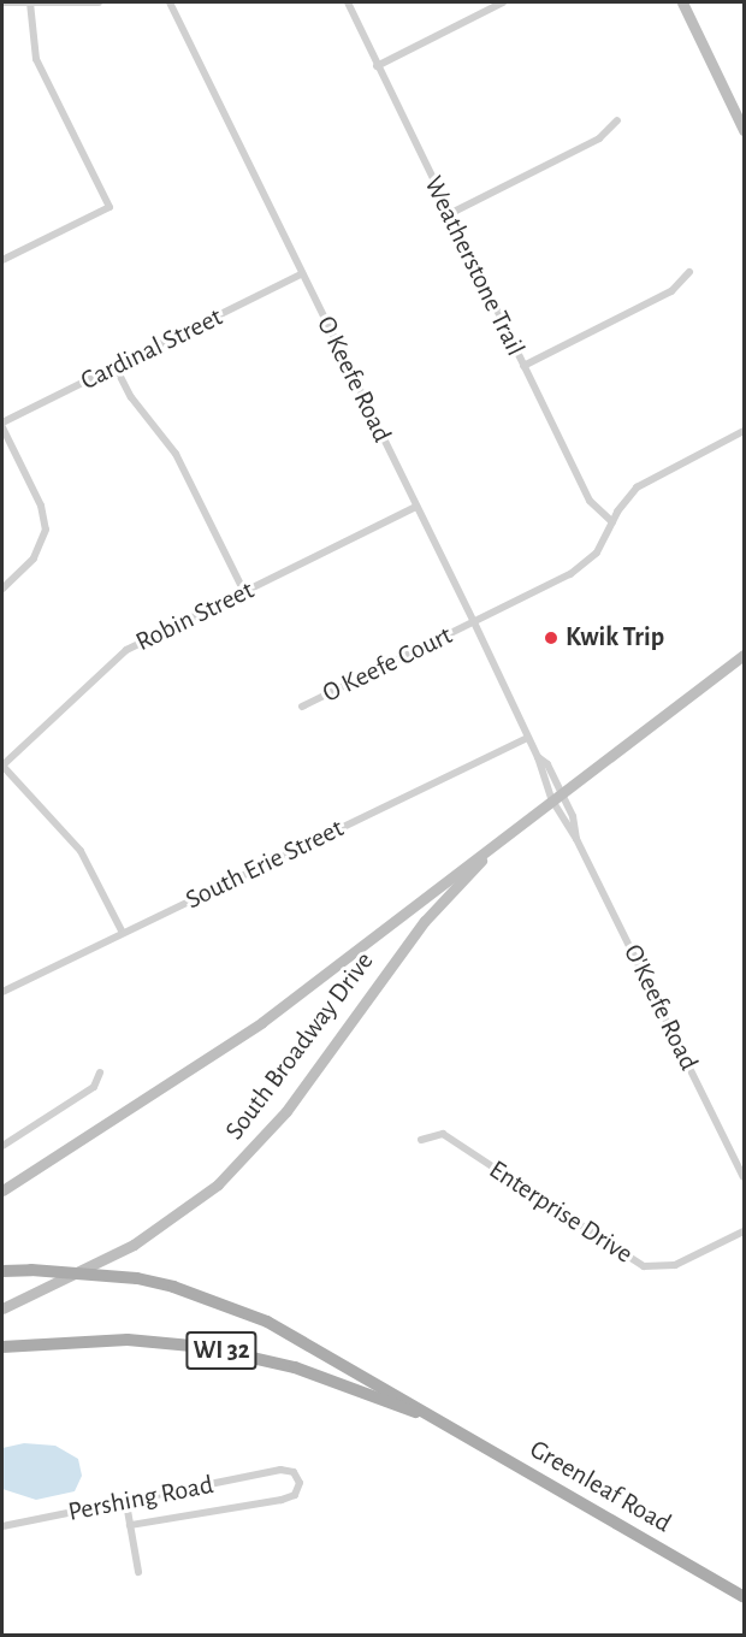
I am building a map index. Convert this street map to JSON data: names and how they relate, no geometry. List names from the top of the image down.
{
  "streets": {
    "main road": ["South Broadway Drive", "WI 32", "Greenleaf Road"],
    "street": [
      "Weatherstone Trail",
      "Cardinal Street",
      "O Keefe Road",
      "Robin Street",
      "O Keefe Court",
      "South Erie Street",
      "O'Keefe Road",
      "Enterprise Drive",
      "Pershing Road"
    ]
  },
  "crossings": [
    ["Weatherstone Trail", "O Keefe Court"],
    ["Cardinal Street", "O Keefe Road"],
    ["O Keefe Road", "Robin Street"],
    ["O Keefe Road", "O Keefe Court"],
    ["O Keefe Road", "South Erie Street"],
    ["O Keefe Road", "O'Keefe Road"],
    ["O'Keefe Road", "South Broadway Drive"],
    ["WI 32", "Greenleaf Road"]
  ],
  "places": ["Kwik Trip"]
}
